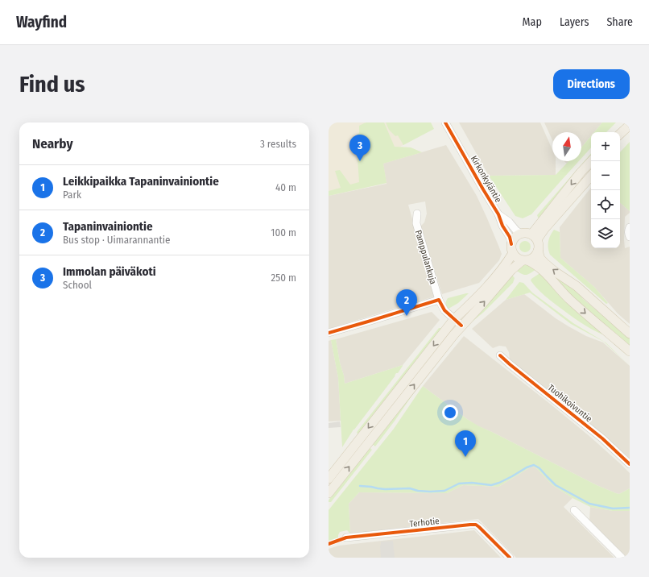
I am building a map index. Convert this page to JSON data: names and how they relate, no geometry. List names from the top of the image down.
{
  "streets": {
    "street": [
      "Kirkonkyläntie",
      "Pamppulankuja",
      "Tuohikoivuntie",
      "Terhotie"
    ]
  },
  "north": "top",
  "page": {
    "header": "Wayfind",
    "nav": ["Map", "Layers", "Share"],
    "buttons": "Directions",
    "title": "Find us",
    "heading": ["Nearby", "3 results"],
    "map_buttons": ["+", "−"],
    "pins": ["3", "2", "1"],
    "list": [
      {
        "mark": "1",
        "name": "Leikkipaikka Tapaninvainiontie",
        "note": "Park",
        "value": "40 m"
      },
      {
        "mark": "2",
        "name": "Tapaninvainiontie",
        "note": "Bus stop · Uimarannantie",
        "value": "100 m"
      },
      {
        "mark": "3",
        "name": "Immolan päiväkoti",
        "note": "School",
        "value": "250 m"
      }
    ]
  }
}
